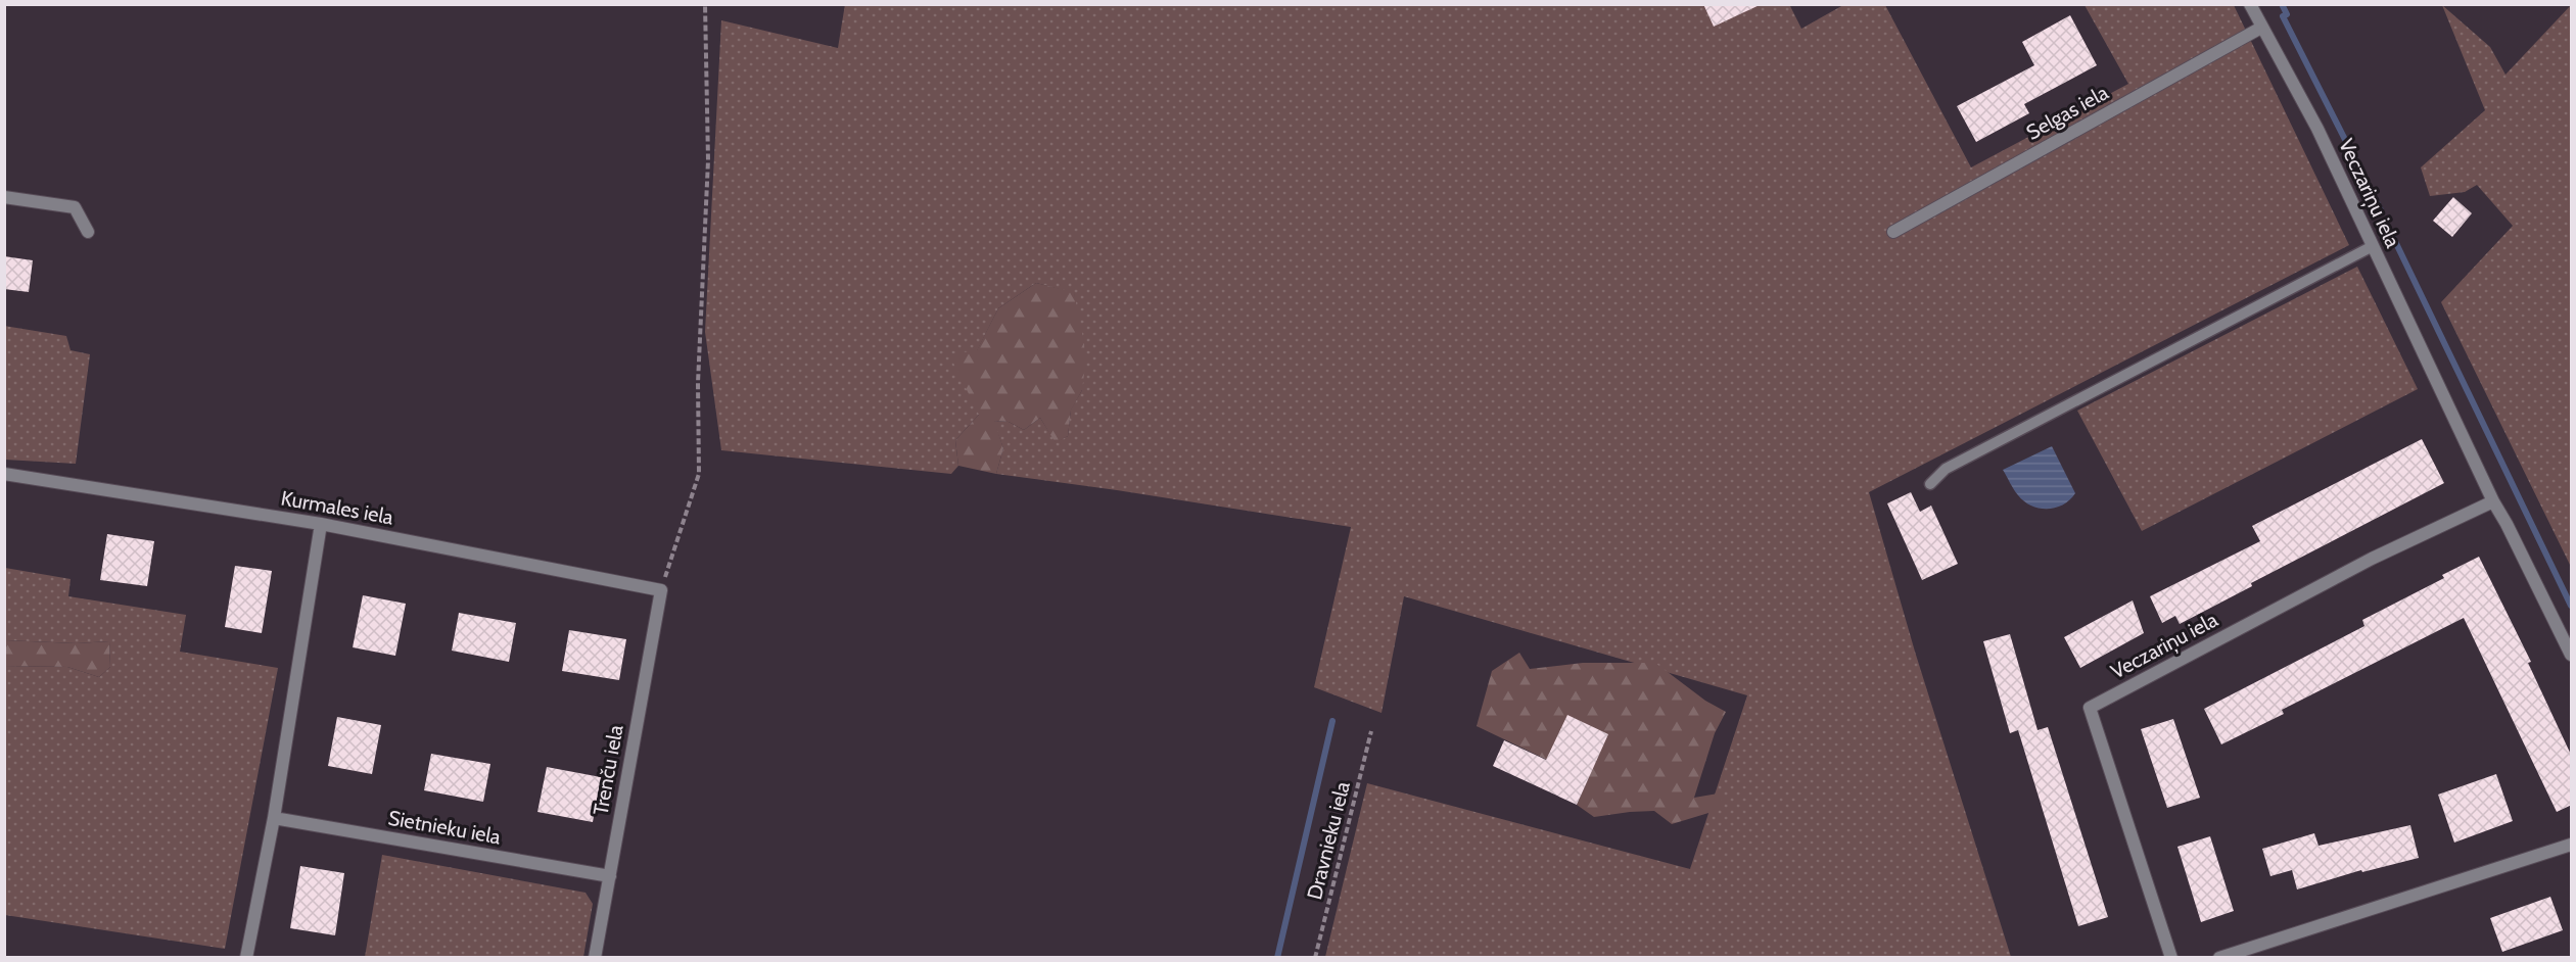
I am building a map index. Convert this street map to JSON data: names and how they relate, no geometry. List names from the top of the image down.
{
  "streets": {
    "street": [
      "Selgas iela",
      "Veczariņu iela",
      "Kurmales iela",
      "Trenču iela",
      "Sietnieku iela"
    ],
    "path": ["Dravnieku iela"]
  },
  "crossings": [
    ["Selgas iela", "Veczariņu iela"],
    ["Kurmales iela", "Trenču iela"],
    ["Trenču iela", "Sietnieku iela"]
  ]
}
